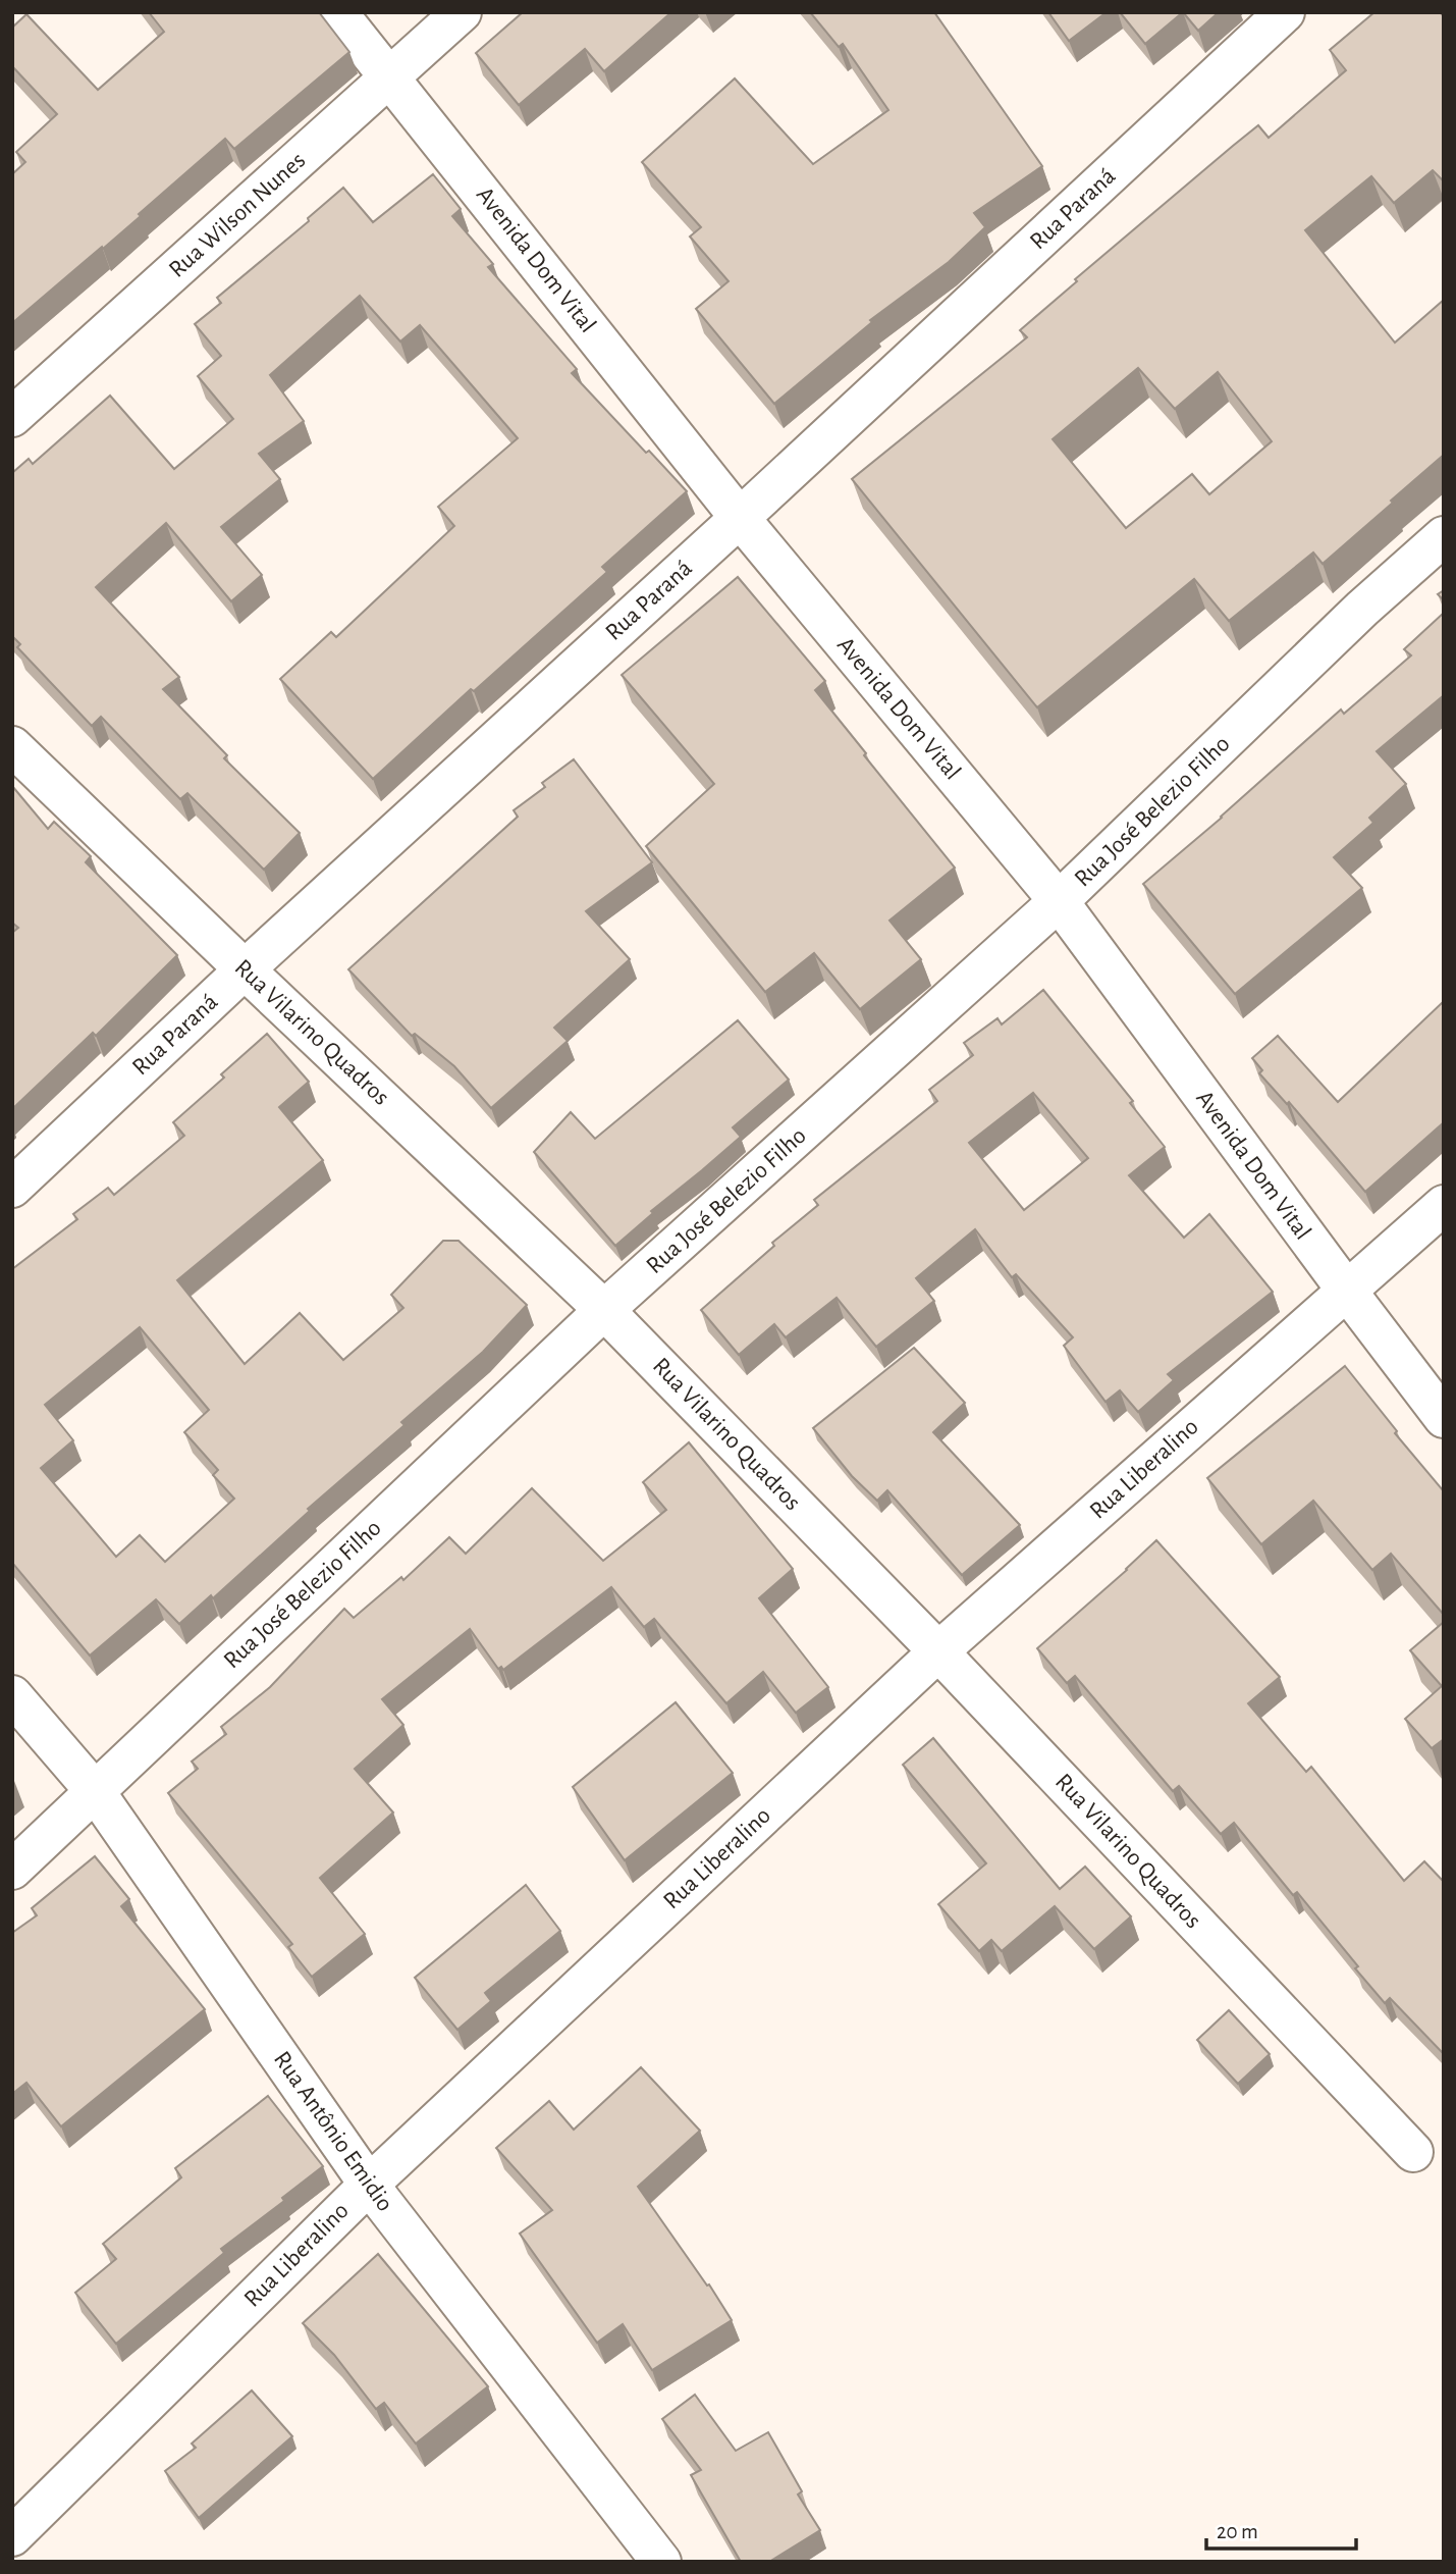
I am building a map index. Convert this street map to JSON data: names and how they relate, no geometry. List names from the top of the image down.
{
  "streets": {
    "street": [
      "Rua Paraná",
      "Rua Wilson Nunes",
      "Avenida Dom Vital",
      "Rua José Belezio Filho",
      "Rua Vilarino Quadros",
      "Rua Liberalino",
      "Rua Antônio Emidio"
    ]
  },
  "crossings": [
    ["Rua Paraná", "Avenida Dom Vital"],
    ["Rua Paraná", "Rua Vilarino Quadros"],
    ["Rua Wilson Nunes", "Avenida Dom Vital"],
    ["Avenida Dom Vital", "Rua José Belezio Filho"],
    ["Avenida Dom Vital", "Rua Liberalino"],
    ["Rua José Belezio Filho", "Rua Vilarino Quadros"],
    ["Rua José Belezio Filho", "Rua Antônio Emidio"],
    ["Rua Vilarino Quadros", "Rua Liberalino"],
    ["Rua Liberalino", "Rua Antônio Emidio"]
  ],
  "scale_bar": "20 m"
}
